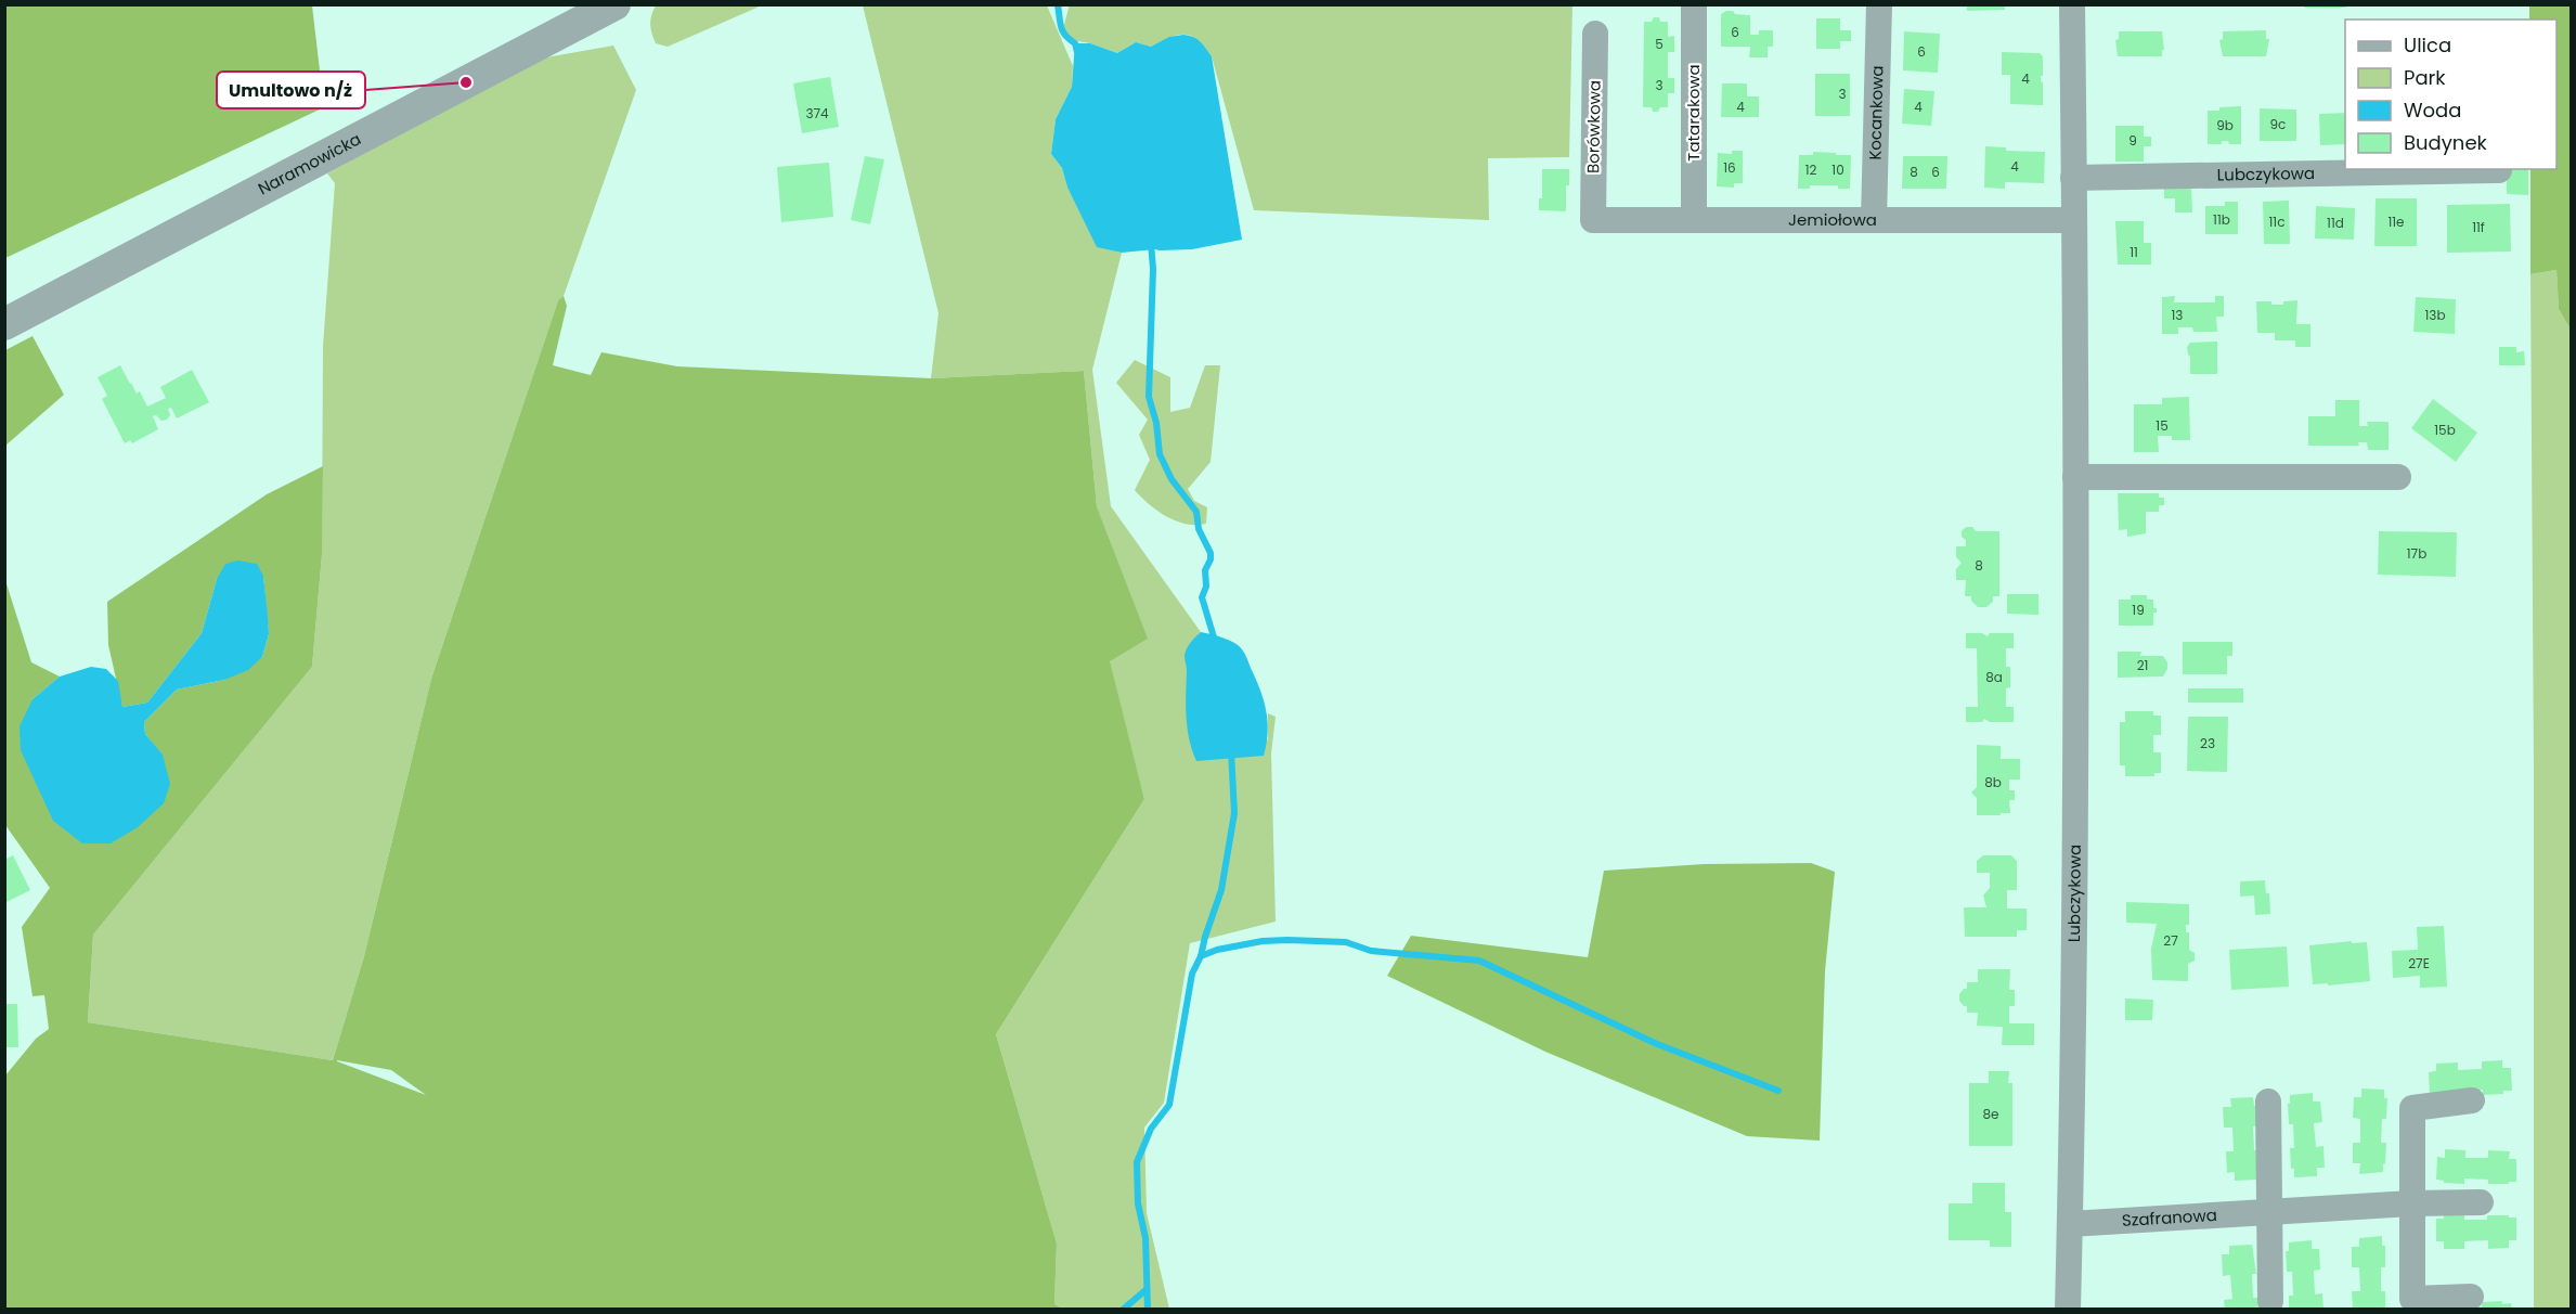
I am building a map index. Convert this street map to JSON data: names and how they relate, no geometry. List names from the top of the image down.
{
  "streets": {
    "street": [
      "Tatarakowa",
      "Kocankowa",
      "Borówkowa",
      "Naramowicka",
      "Lubczykowa",
      "Jemiołowa",
      "Szafranowa"
    ]
  },
  "crossings": [
    ["Tatarakowa", "Jemiołowa"],
    ["Kocankowa", "Jemiołowa"],
    ["Borówkowa", "Jemiołowa"],
    ["Lubczykowa", "Jemiołowa"],
    ["Lubczykowa", "Szafranowa"]
  ],
  "places": ["Umultowo n/ż"],
  "house_numbers": [
    "6",
    "5",
    "6",
    "4",
    "3",
    "3",
    "4",
    "4",
    "374",
    "9c",
    "9b",
    "9",
    "4",
    "16",
    "12",
    "10",
    "8",
    "6",
    "11b",
    "11c",
    "11e",
    "11d",
    "11f",
    "11",
    "13",
    "13b",
    "15",
    "15b",
    "17b",
    "8",
    "19",
    "21",
    "8a",
    "23",
    "8b",
    "27",
    "27E",
    "8e"
  ],
  "legend": [
    "Ulica",
    "Park",
    "Woda",
    "Budynek"
  ]
}
